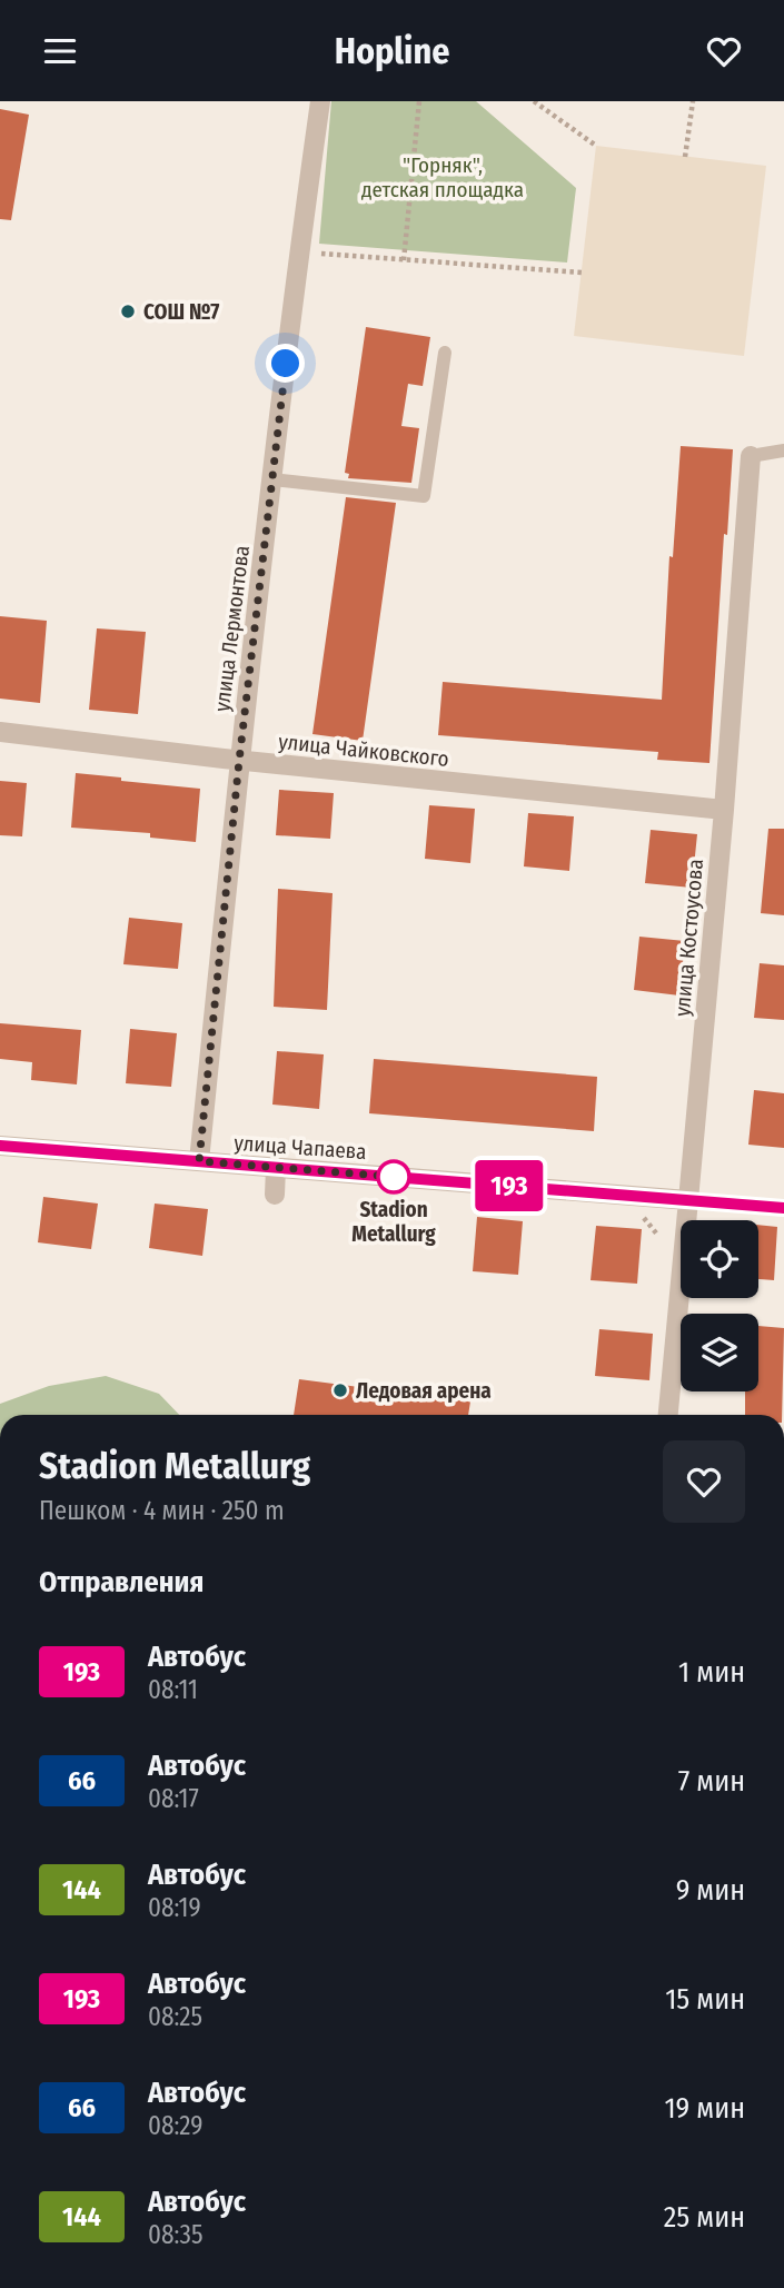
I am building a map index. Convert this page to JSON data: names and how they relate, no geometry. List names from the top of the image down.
{
  "streets": {
    "street": [
      "улица Лермонтова",
      "улица Чайковского",
      "улица Костоусова",
      "улица Чапаева"
    ]
  },
  "crossings": [
    ["улица Лермонтова", "улица Чайковского"],
    ["улица Лермонтова", "улица Чапаева"],
    ["улица Чайковского", "улица Костоусова"],
    ["улица Костоусова", "улица Чапаева"]
  ],
  "parks": ["\"Горняк\", детская площадка"],
  "places": ["СОШ №7", "Stadion Metallurg", "Ледовая арена"],
  "lines": ["bus line 193"],
  "page": {
    "header": "Hopline",
    "on_map": "193",
    "heading": [
      ["Stadion Metallurg", "Пешком · 4 мин · 250 m"],
      "Отправления"
    ],
    "list": [
      {
        "mark": "193",
        "name": "Автобус",
        "note": "08:11",
        "value": "1 мин"
      },
      {
        "mark": "66",
        "name": "Автобус",
        "note": "08:17",
        "value": "7 мин"
      },
      {
        "mark": "144",
        "name": "Автобус",
        "note": "08:19",
        "value": "9 мин"
      },
      {
        "mark": "193",
        "name": "Автобус",
        "note": "08:25",
        "value": "15 мин"
      },
      {
        "mark": "66",
        "name": "Автобус",
        "note": "08:29",
        "value": "19 мин"
      },
      {
        "mark": "144",
        "name": "Автобус",
        "note": "08:35",
        "value": "25 мин"
      }
    ]
  }
}
